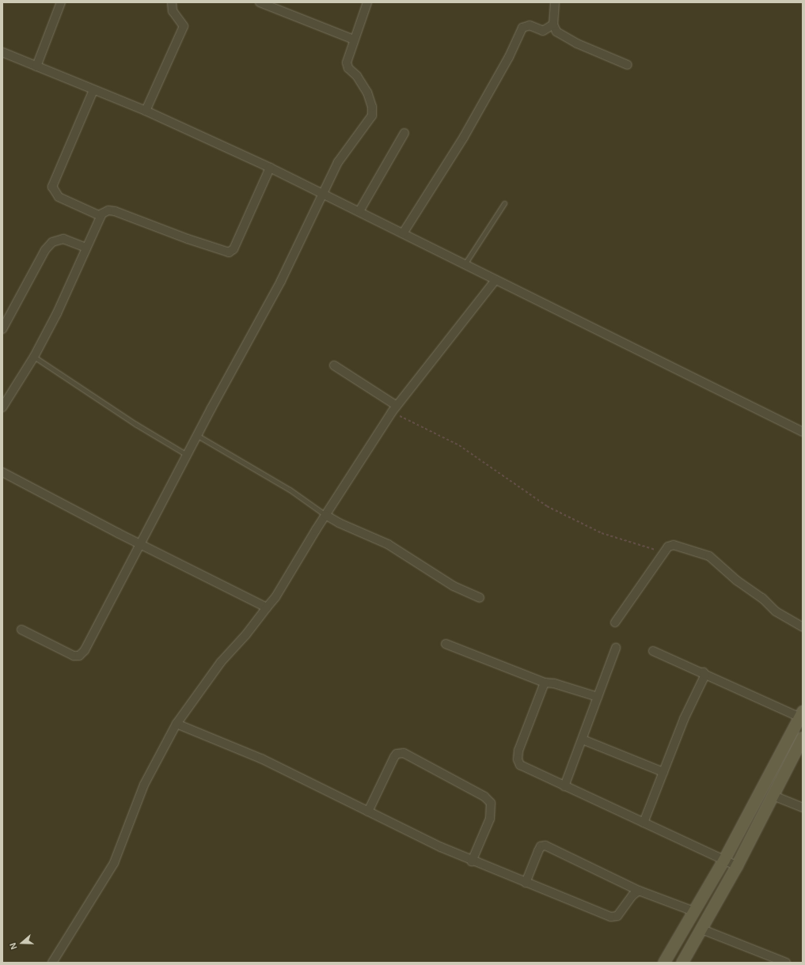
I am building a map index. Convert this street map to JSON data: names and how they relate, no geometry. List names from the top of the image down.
{
  "north": "left"
}
